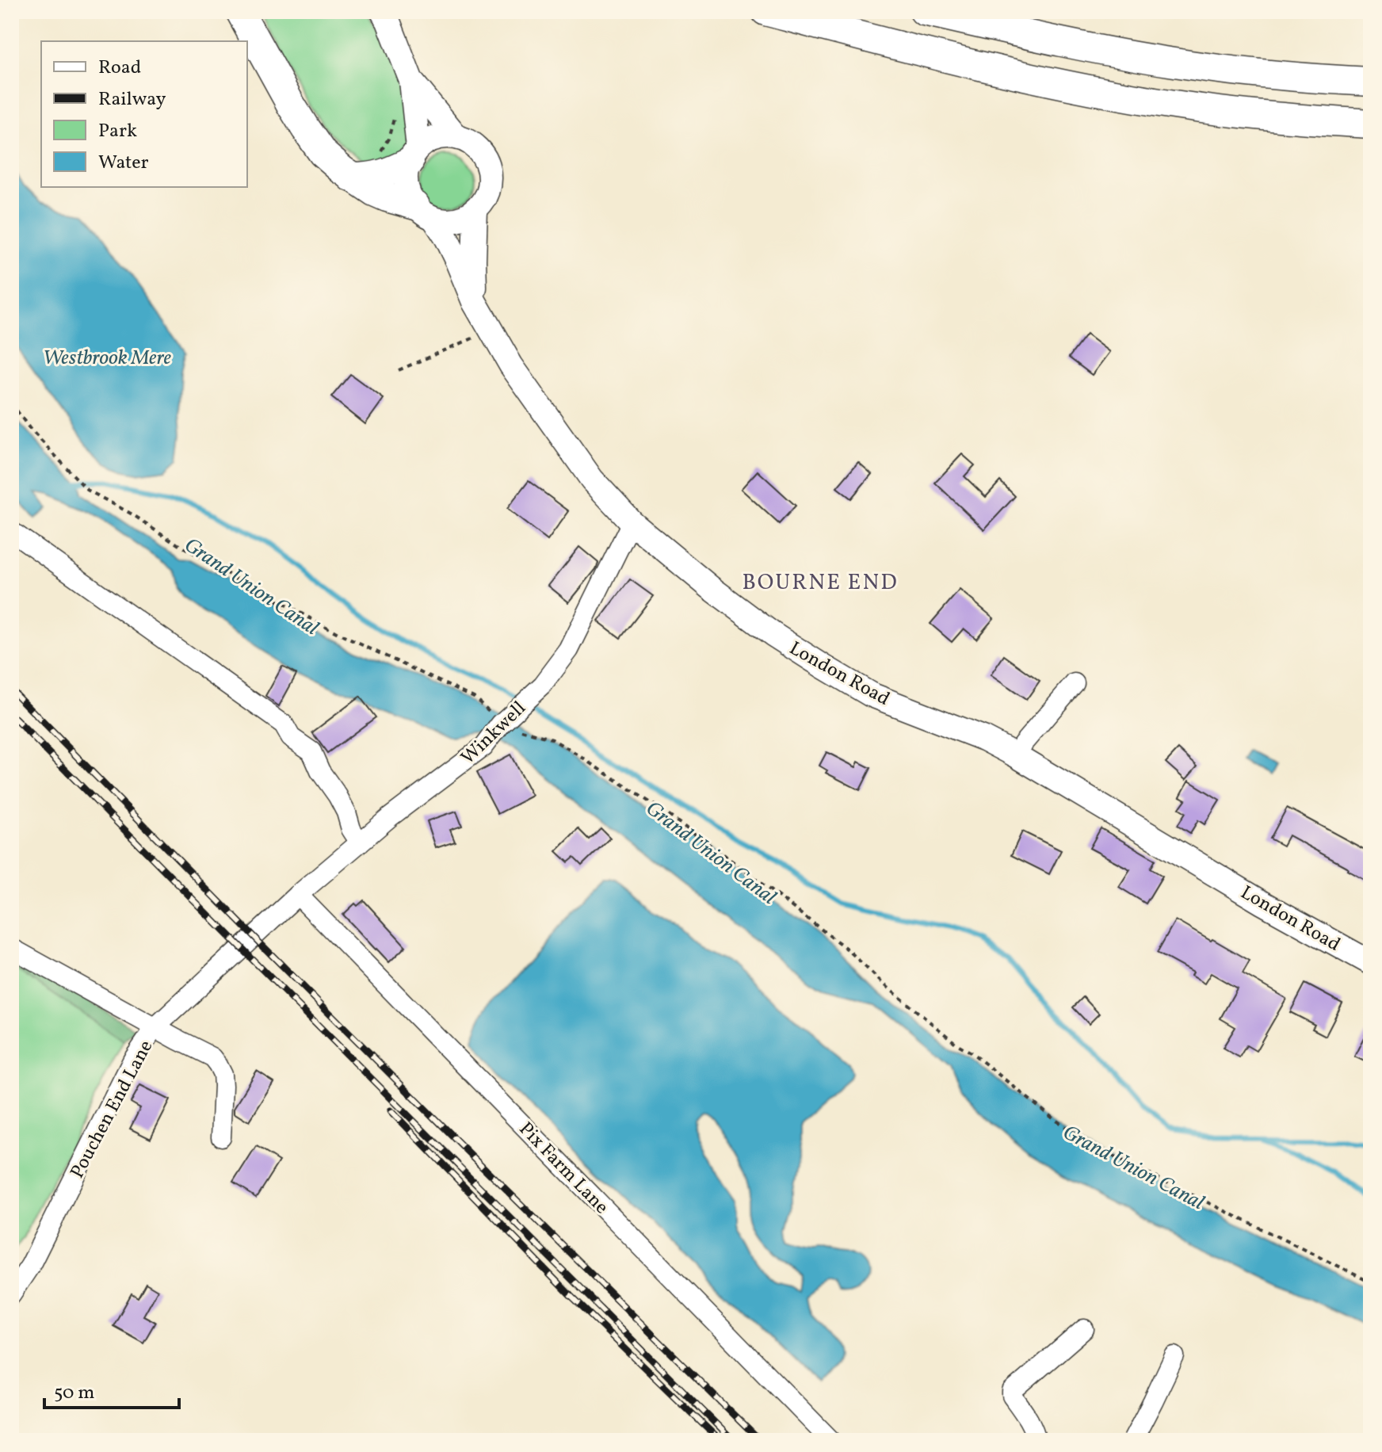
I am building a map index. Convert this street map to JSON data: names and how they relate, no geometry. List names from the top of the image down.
{
  "streets": {
    "main road": ["London Road"],
    "street": ["Winkwell", "Pouchen End Lane", "Pix Farm Lane"]
  },
  "crossings": [
    ["London Road", "Winkwell"],
    ["Winkwell", "Pouchen End Lane"],
    ["Winkwell", "Pix Farm Lane"],
    ["Pouchen End Lane", "Pix Farm Lane"]
  ],
  "districts": ["BOURNE END"],
  "water": ["Westbrook Mere", "Grand Union Canal"],
  "legend": [
    "Road",
    "Railway",
    "Park",
    "Water"
  ],
  "scale_bar": "50 m"
}
